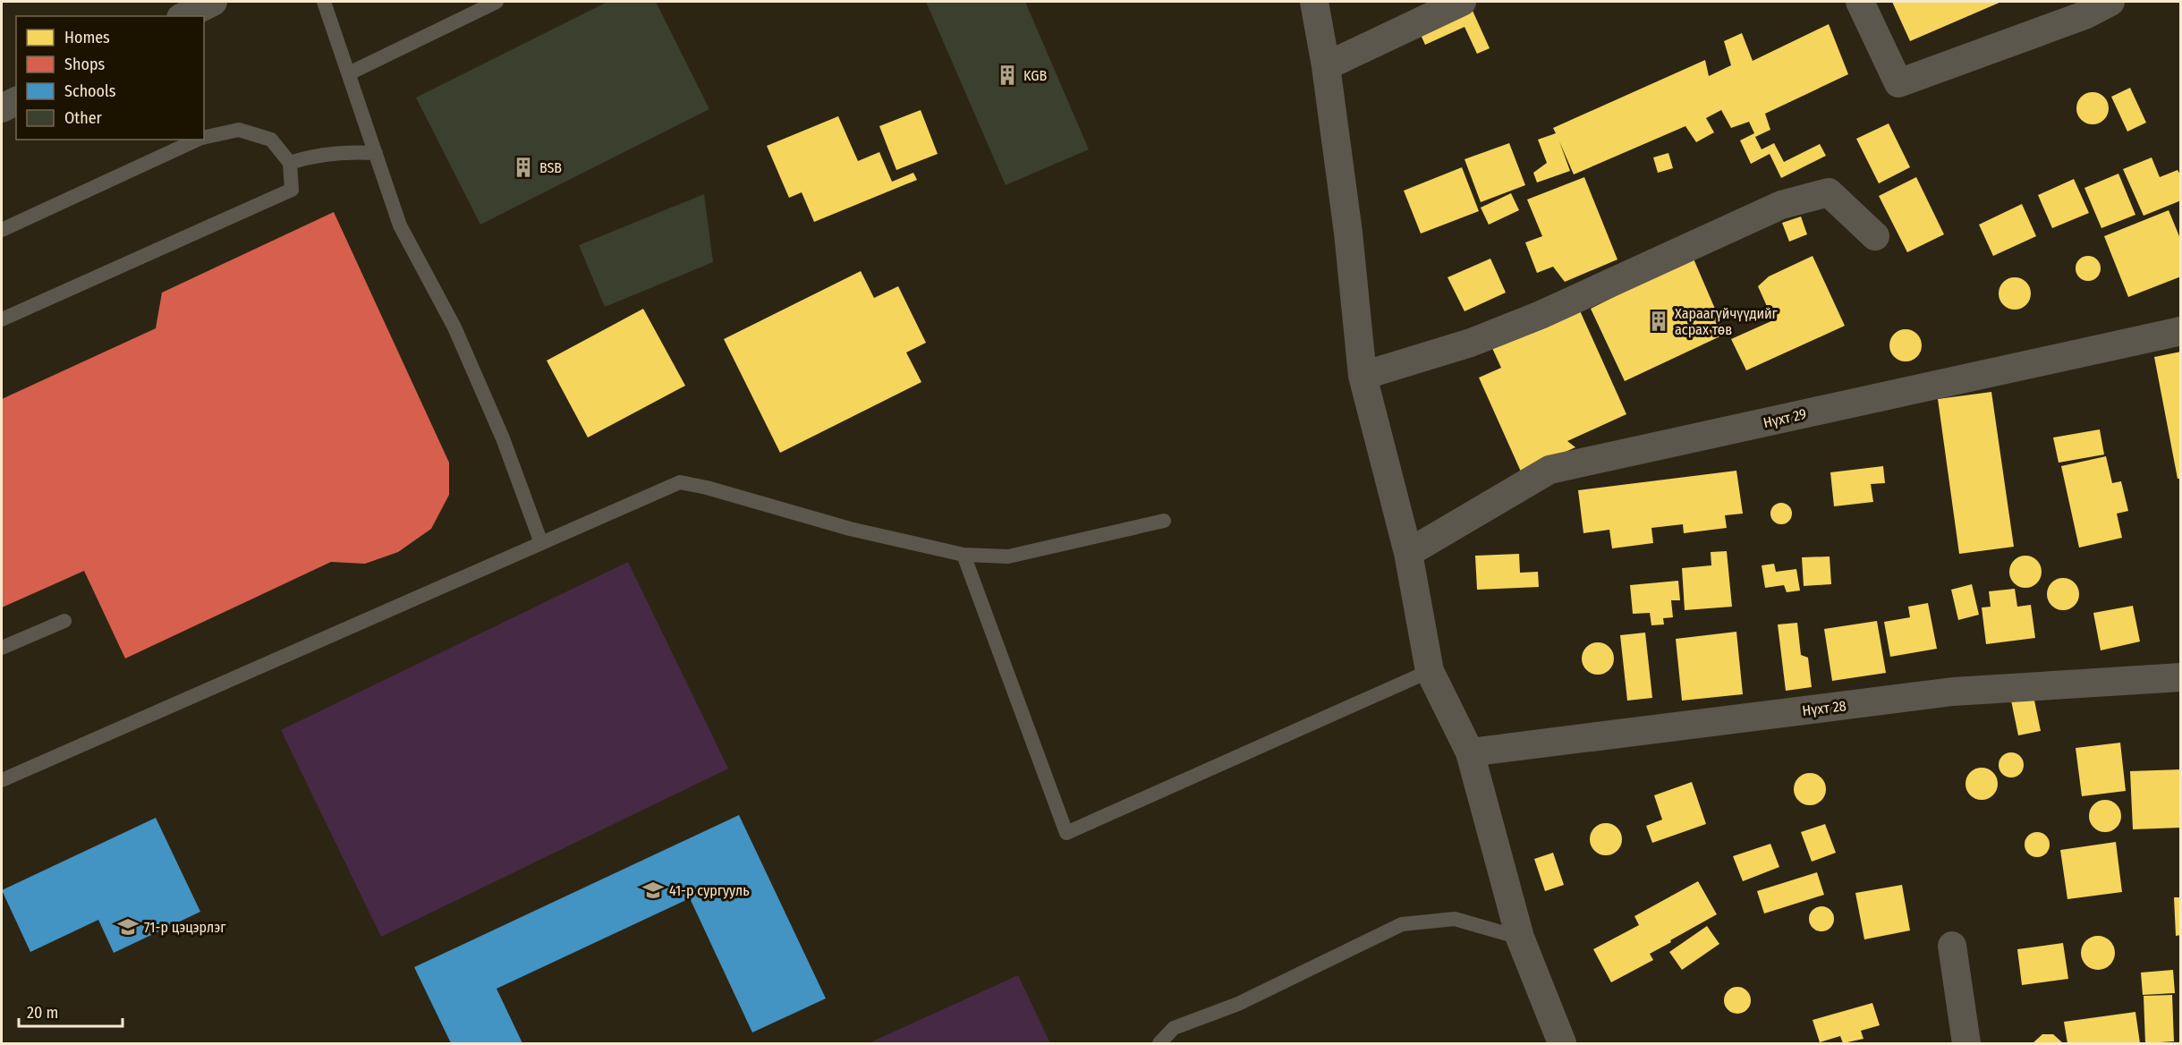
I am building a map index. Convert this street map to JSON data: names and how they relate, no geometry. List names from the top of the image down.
{
  "streets": {
    "street": ["Нүхт 29", "Нүхт 28"]
  },
  "places": {
    "building": ["KGB", "BSB", "Хараагүйчүүдийг асрах төв"],
    "school or university": ["41-р сургууль", "71-р цэцэрлэг"]
  },
  "legend": [
    "Homes",
    "Shops",
    "Schools",
    "Other"
  ],
  "scale_bar": "20 m"
}
